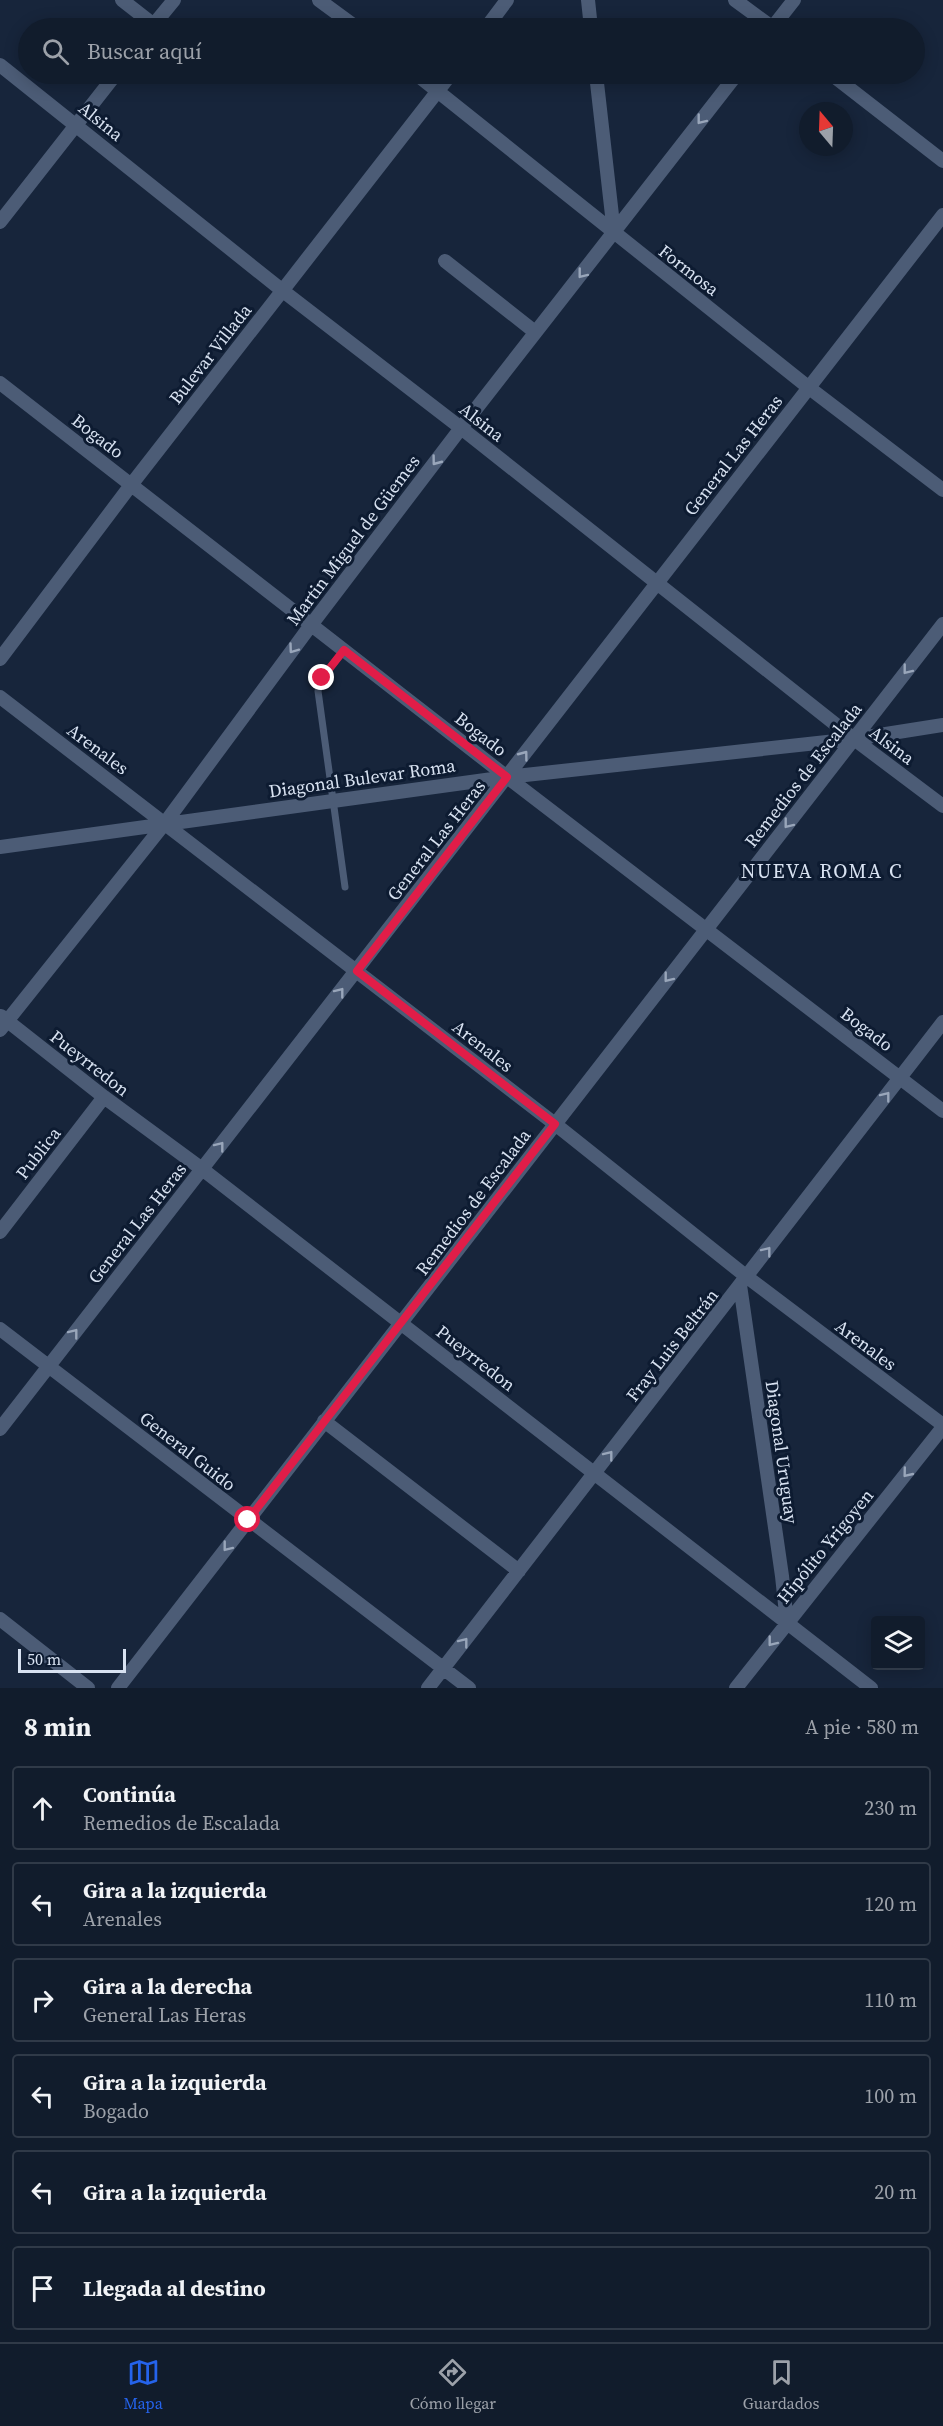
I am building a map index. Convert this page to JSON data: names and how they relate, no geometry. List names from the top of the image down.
{
  "streets": {
    "street": [
      "Alsina",
      "Formosa",
      "Bulevar Villada",
      "Bogado",
      "General Las Heras",
      "Martin Miguel de Güemes",
      "Arenales",
      "Remedios de Escalada",
      "Diagonal Bulevar Roma",
      "Pueyrredon",
      "Publica",
      "Fray Luis Beltrán",
      "General Guido",
      "Diagonal Uruguay",
      "Hipólito Yrigoyen"
    ]
  },
  "crossings": [
    ["Alsina", "Bulevar Villada"],
    ["Alsina", "General Las Heras"],
    ["Alsina", "Martin Miguel de Güemes"],
    ["Alsina", "Remedios de Escalada"],
    ["Alsina", "Diagonal Bulevar Roma"],
    ["Formosa", "Bulevar Villada"],
    ["Formosa", "General Las Heras"],
    ["Formosa", "Martin Miguel de Güemes"],
    ["Bulevar Villada", "Bogado"],
    ["Bogado", "General Las Heras"],
    ["Bogado", "Martin Miguel de Güemes"],
    ["Bogado", "Remedios de Escalada"],
    ["Bogado", "Diagonal Bulevar Roma"],
    ["Bogado", "Fray Luis Beltrán"],
    ["General Las Heras", "Arenales"],
    ["General Las Heras", "Diagonal Bulevar Roma"],
    ["General Las Heras", "Pueyrredon"],
    ["General Las Heras", "General Guido"],
    ["Martin Miguel de Güemes", "Arenales"],
    ["Martin Miguel de Güemes", "Diagonal Bulevar Roma"],
    ["Martin Miguel de Güemes", "Pueyrredon"],
    ["Arenales", "Remedios de Escalada"],
    ["Arenales", "Diagonal Bulevar Roma"],
    ["Arenales", "Fray Luis Beltrán"],
    ["Arenales", "Diagonal Uruguay"],
    ["Arenales", "Hipólito Yrigoyen"],
    ["Remedios de Escalada", "Diagonal Bulevar Roma"],
    ["Remedios de Escalada", "Pueyrredon"],
    ["Remedios de Escalada", "General Guido"],
    ["Pueyrredon", "Publica"],
    ["Pueyrredon", "Fray Luis Beltrán"],
    ["Pueyrredon", "Diagonal Uruguay"],
    ["Pueyrredon", "Hipólito Yrigoyen"],
    ["Fray Luis Beltrán", "General Guido"],
    ["Fray Luis Beltrán", "Diagonal Uruguay"],
    ["Diagonal Uruguay", "Hipólito Yrigoyen"]
  ],
  "one_way": [
    "General Las Heras",
    "Martin Miguel de Güemes",
    "Remedios de Escalada",
    "Fray Luis Beltrán",
    "Hipólito Yrigoyen"
  ],
  "districts": ["NUEVA ROMA C"],
  "scale_bar": "50 m",
  "north": "top",
  "page": {
    "search": "Buscar aquí",
    "scale": "50 m",
    "heading": ["8 min", "A pie · 580 m"],
    "list": [
      ["Continúa", "Remedios de Escalada", "230 m"],
      ["Gira a la izquierda", "Arenales", "120 m"],
      ["Gira a la derecha", "General Las Heras", "110 m"],
      ["Gira a la izquierda", "Bogado", "100 m"],
      ["Gira a la izquierda", "20 m"],
      "Llegada al destino"
    ],
    "nav": ["Mapa", "Cómo llegar", "Guardados"]
  }
}
